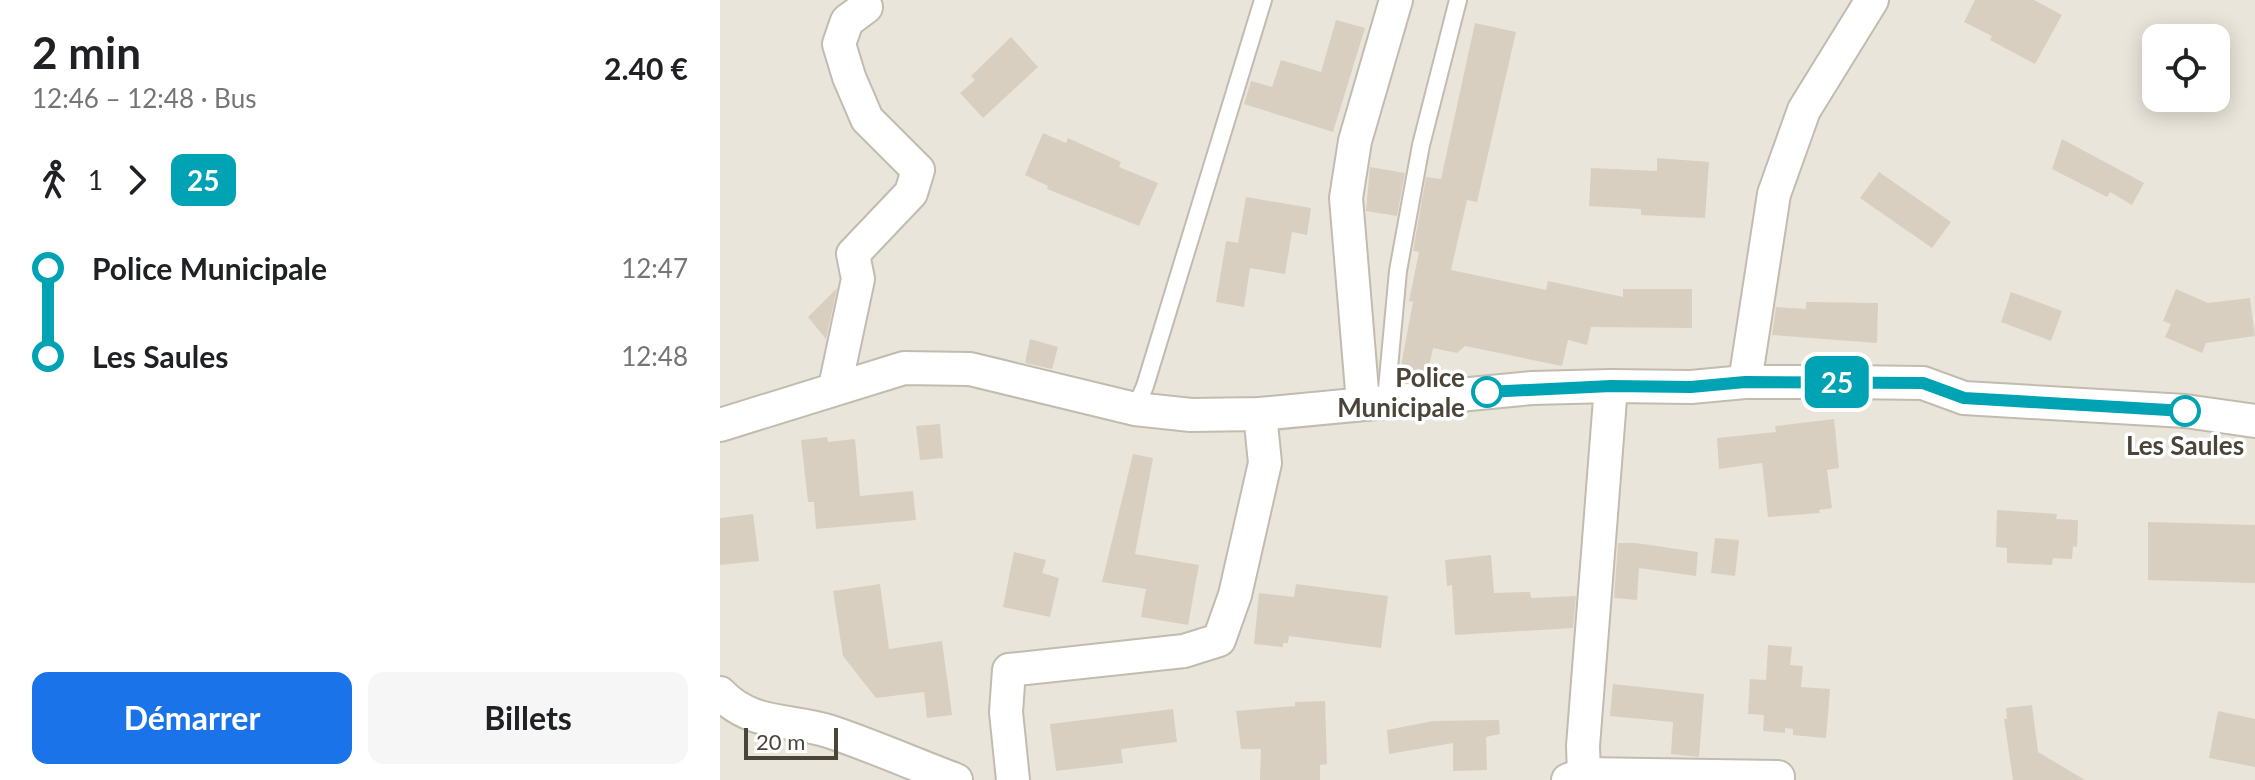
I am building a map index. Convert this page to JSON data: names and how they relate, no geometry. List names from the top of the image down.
{
  "places": ["Police Municipale", "Les Saules"],
  "lines": ["bus line 25"],
  "scale_bar": "20 m",
  "page": {
    "heading": ["2 min", "12:46 – 12:48 · Bus", "2.40 €"],
    "on_map": "25",
    "legs": ["1", "25"],
    "list": [
      {
        "name": "Police Municipale",
        "value": "12:47"
      },
      {
        "name": "Les Saules",
        "value": "12:48"
      }
    ],
    "buttons": ["Démarrer", "Billets"],
    "scale": "20 m"
  }
}
